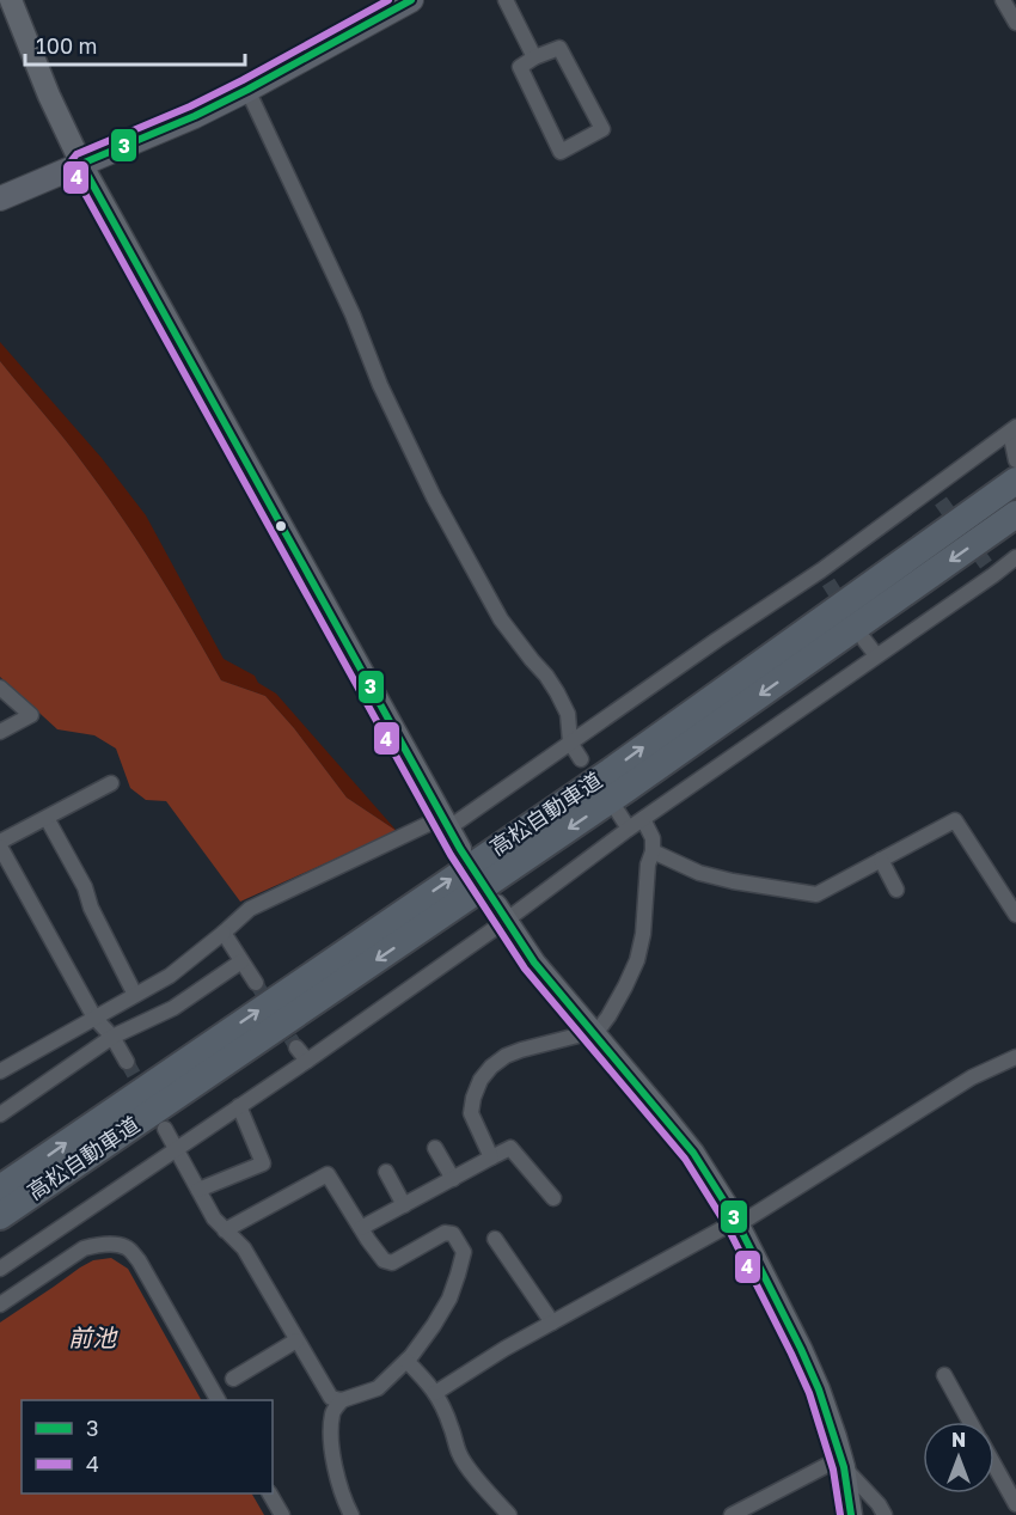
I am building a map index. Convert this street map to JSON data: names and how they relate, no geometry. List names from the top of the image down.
{
  "streets": {
    "highway": ["高松自動車道"]
  },
  "water": ["前池"],
  "lines": ["transit line 3", "transit line 4"],
  "legend": ["3", "4"],
  "scale_bar": "100 m",
  "north": "top"
}
